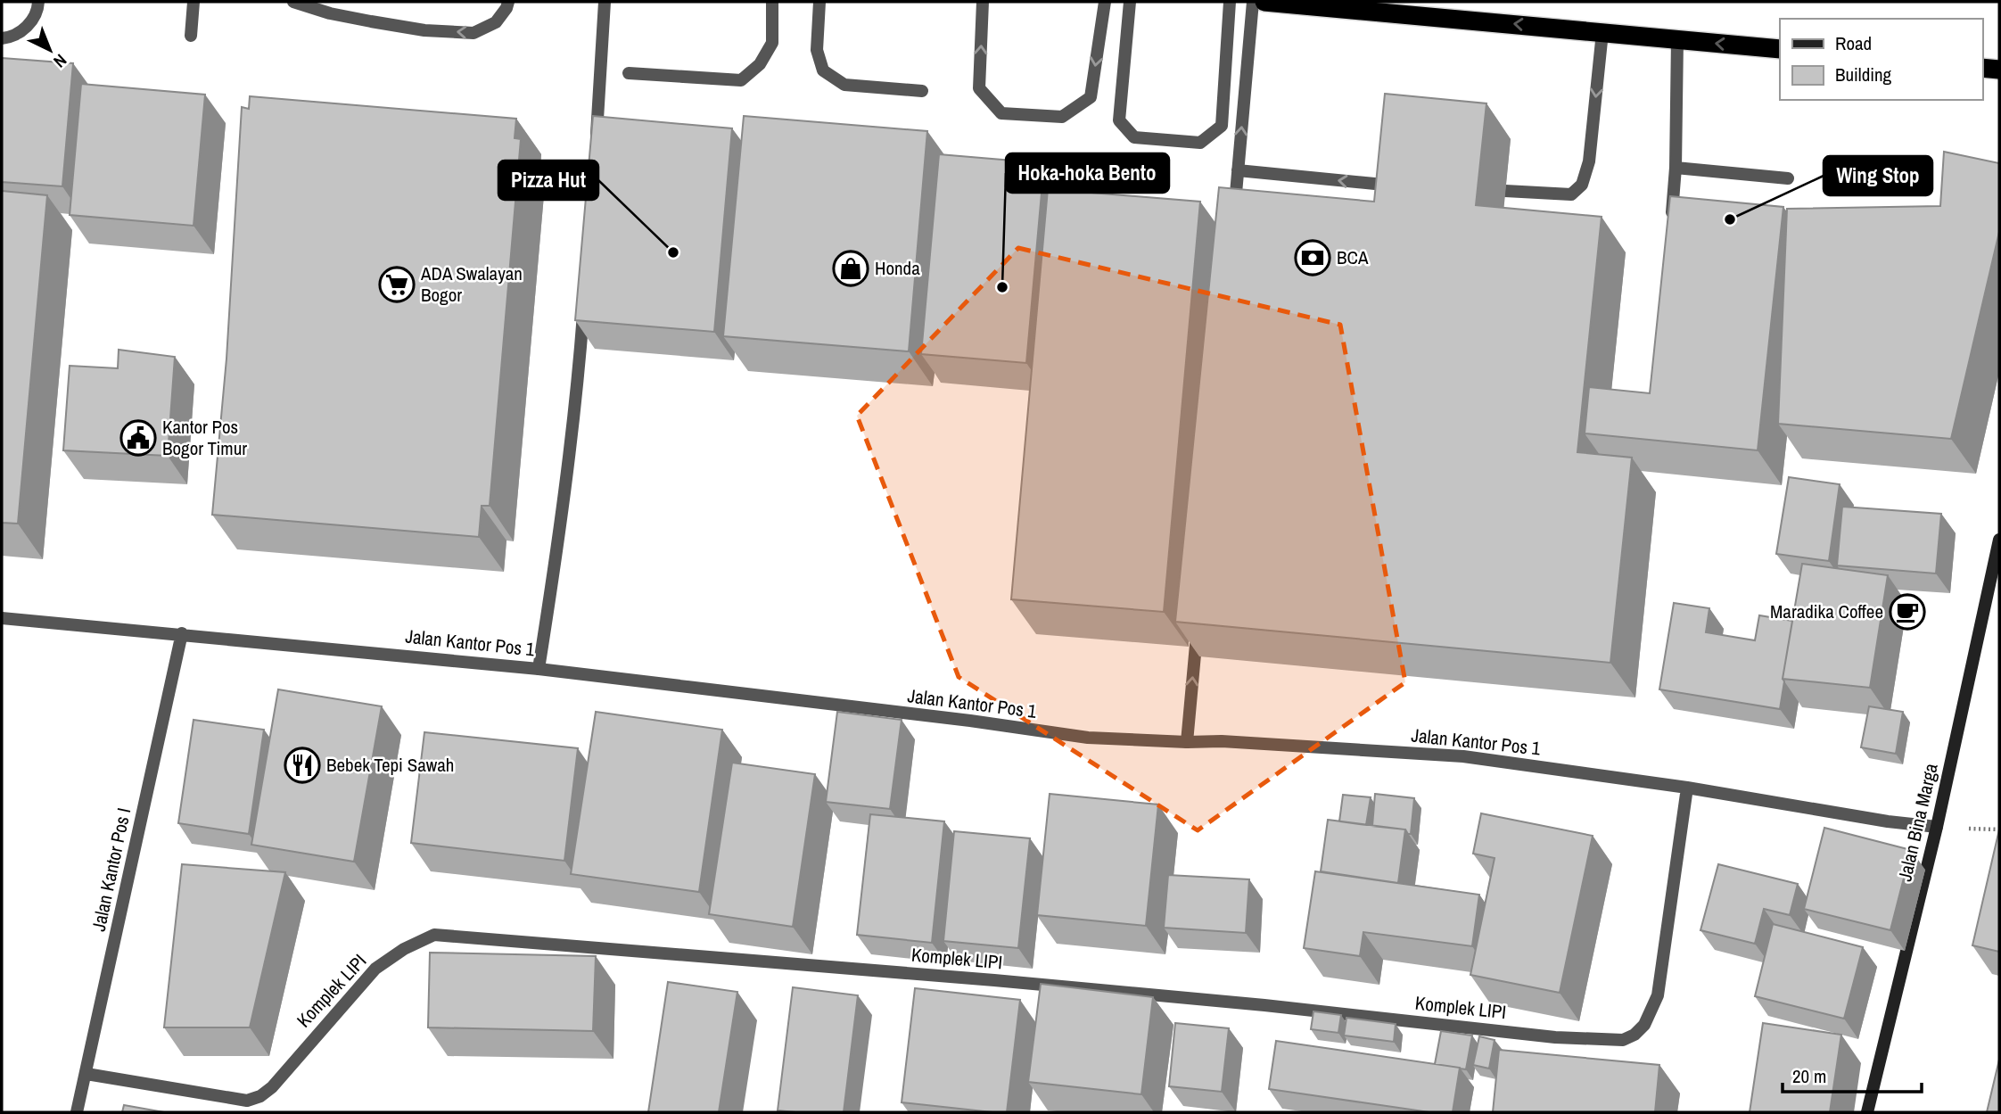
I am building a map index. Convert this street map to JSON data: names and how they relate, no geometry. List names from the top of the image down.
{
  "streets": {
    "street": [
      "Jalan Kantor Pos 1",
      "Jalan Bina Marga",
      "Jalan Kantor Pos I",
      "Komplek LIPI"
    ]
  },
  "crossings": [
    ["Jalan Kantor Pos 1", "Jalan Bina Marga"],
    ["Jalan Kantor Pos 1", "Jalan Kantor Pos I"],
    ["Jalan Kantor Pos 1", "Komplek LIPI"],
    ["Jalan Kantor Pos I", "Komplek LIPI"]
  ],
  "places": {
    "other": ["Wing Stop", "Pizza Hut", "Hoka-hoka Bento"],
    "bank": ["BCA"],
    "shop": ["Honda"],
    "supermarket": ["ADA Swalayan Bogor"],
    "public building": ["Kantor Pos Bogor Timur"],
    "cafe": ["Maradika Coffee"],
    "restaurant": ["Bebek Tepi Sawah"]
  },
  "legend": ["Road", "Building"],
  "scale_bar": "20 m",
  "north": "bottom right"
}
